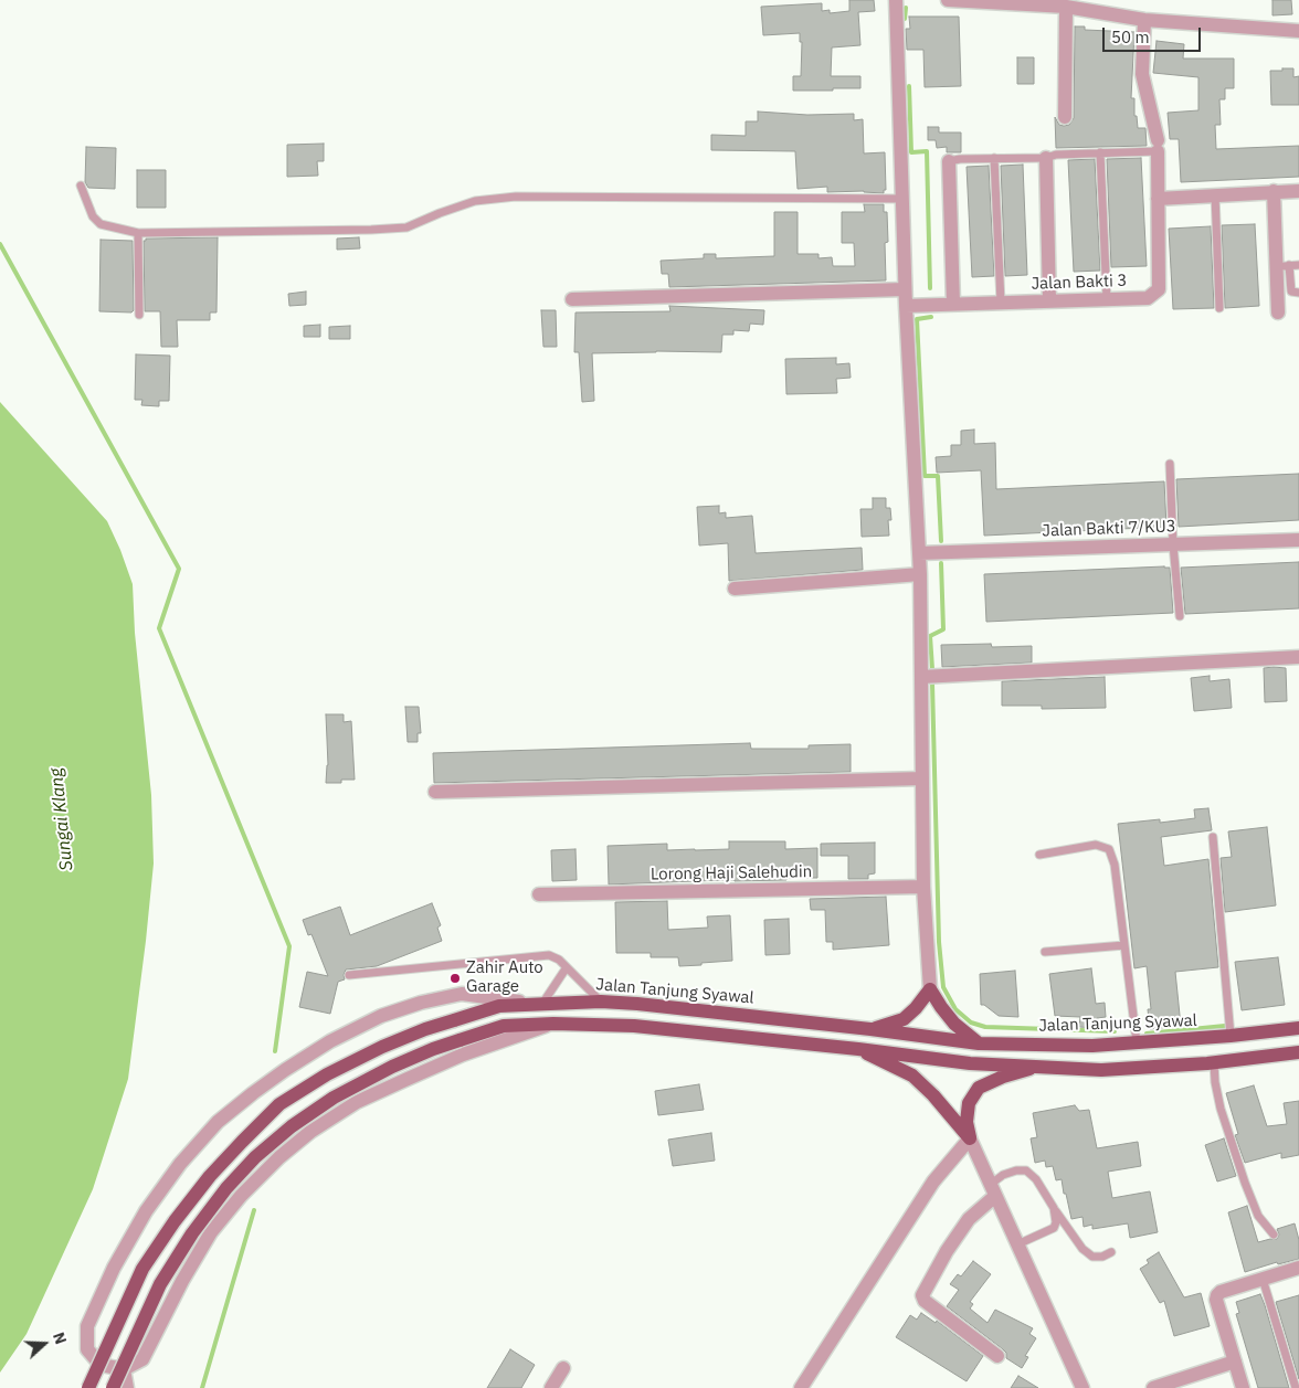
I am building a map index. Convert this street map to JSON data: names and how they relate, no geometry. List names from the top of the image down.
{
  "streets": {
    "main road": ["Jalan Tanjung Syawal"],
    "street": ["Jalan Bakti 3", "Jalan Bakti 7/KU3", "Lorong Haji Salehudin"]
  },
  "water": ["Sungai Klang"],
  "places": ["Zahir Auto Garage"],
  "scale_bar": "50 m",
  "north": "right"
}
